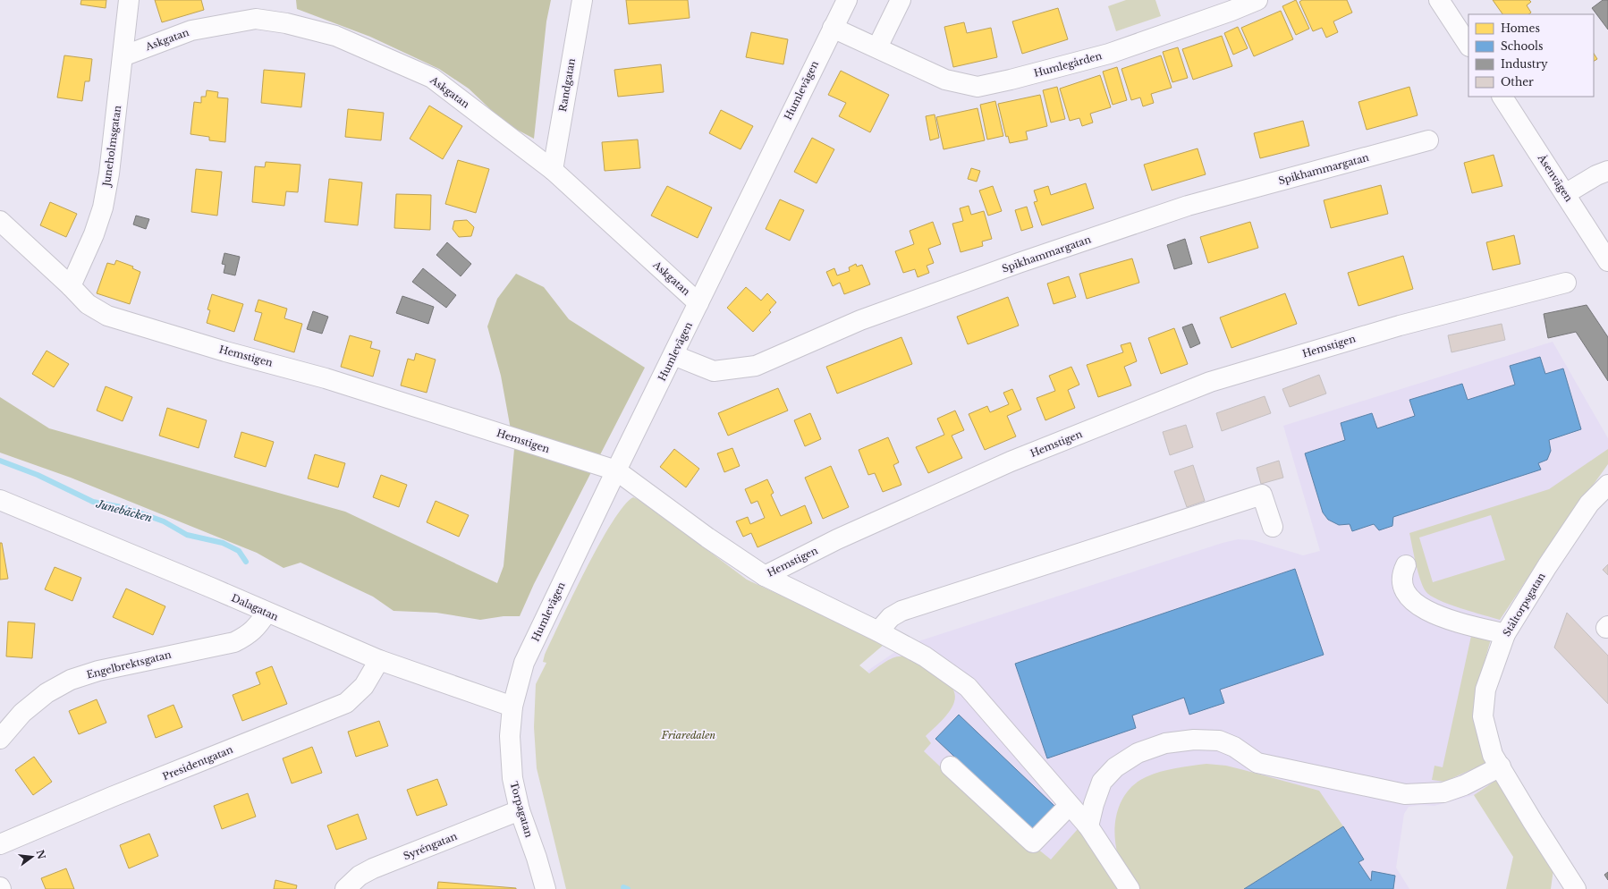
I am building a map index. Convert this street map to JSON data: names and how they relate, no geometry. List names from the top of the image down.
{
  "streets": {
    "street": [
      "Askgatan",
      "Humlegården",
      "Randgatan",
      "Humlevägen",
      "Juneholmsgatan",
      "Spikhammargatan",
      "Åsenvägen",
      "Hemstigen",
      "Ståltorpsgatan",
      "Dalagatan",
      "Engelbrektsgatan",
      "Presidentgatan",
      "Torpagatan",
      "Syréngatan"
    ]
  },
  "crossings": [
    ["Askgatan", "Randgatan"],
    ["Askgatan", "Humlevägen"],
    ["Askgatan", "Juneholmsgatan"],
    ["Humlegården", "Humlevägen"],
    ["Humlevägen", "Spikhammargatan"],
    ["Humlevägen", "Hemstigen"],
    ["Humlevägen", "Dalagatan"],
    ["Humlevägen", "Torpagatan"],
    ["Juneholmsgatan", "Hemstigen"],
    ["Dalagatan", "Engelbrektsgatan"],
    ["Dalagatan", "Presidentgatan"],
    ["Dalagatan", "Torpagatan"],
    ["Torpagatan", "Syréngatan"]
  ],
  "water": ["Junebäcken"],
  "parks": ["Friaredalen"],
  "legend": [
    "Homes",
    "Schools",
    "Industry",
    "Other"
  ],
  "north": "right"
}
